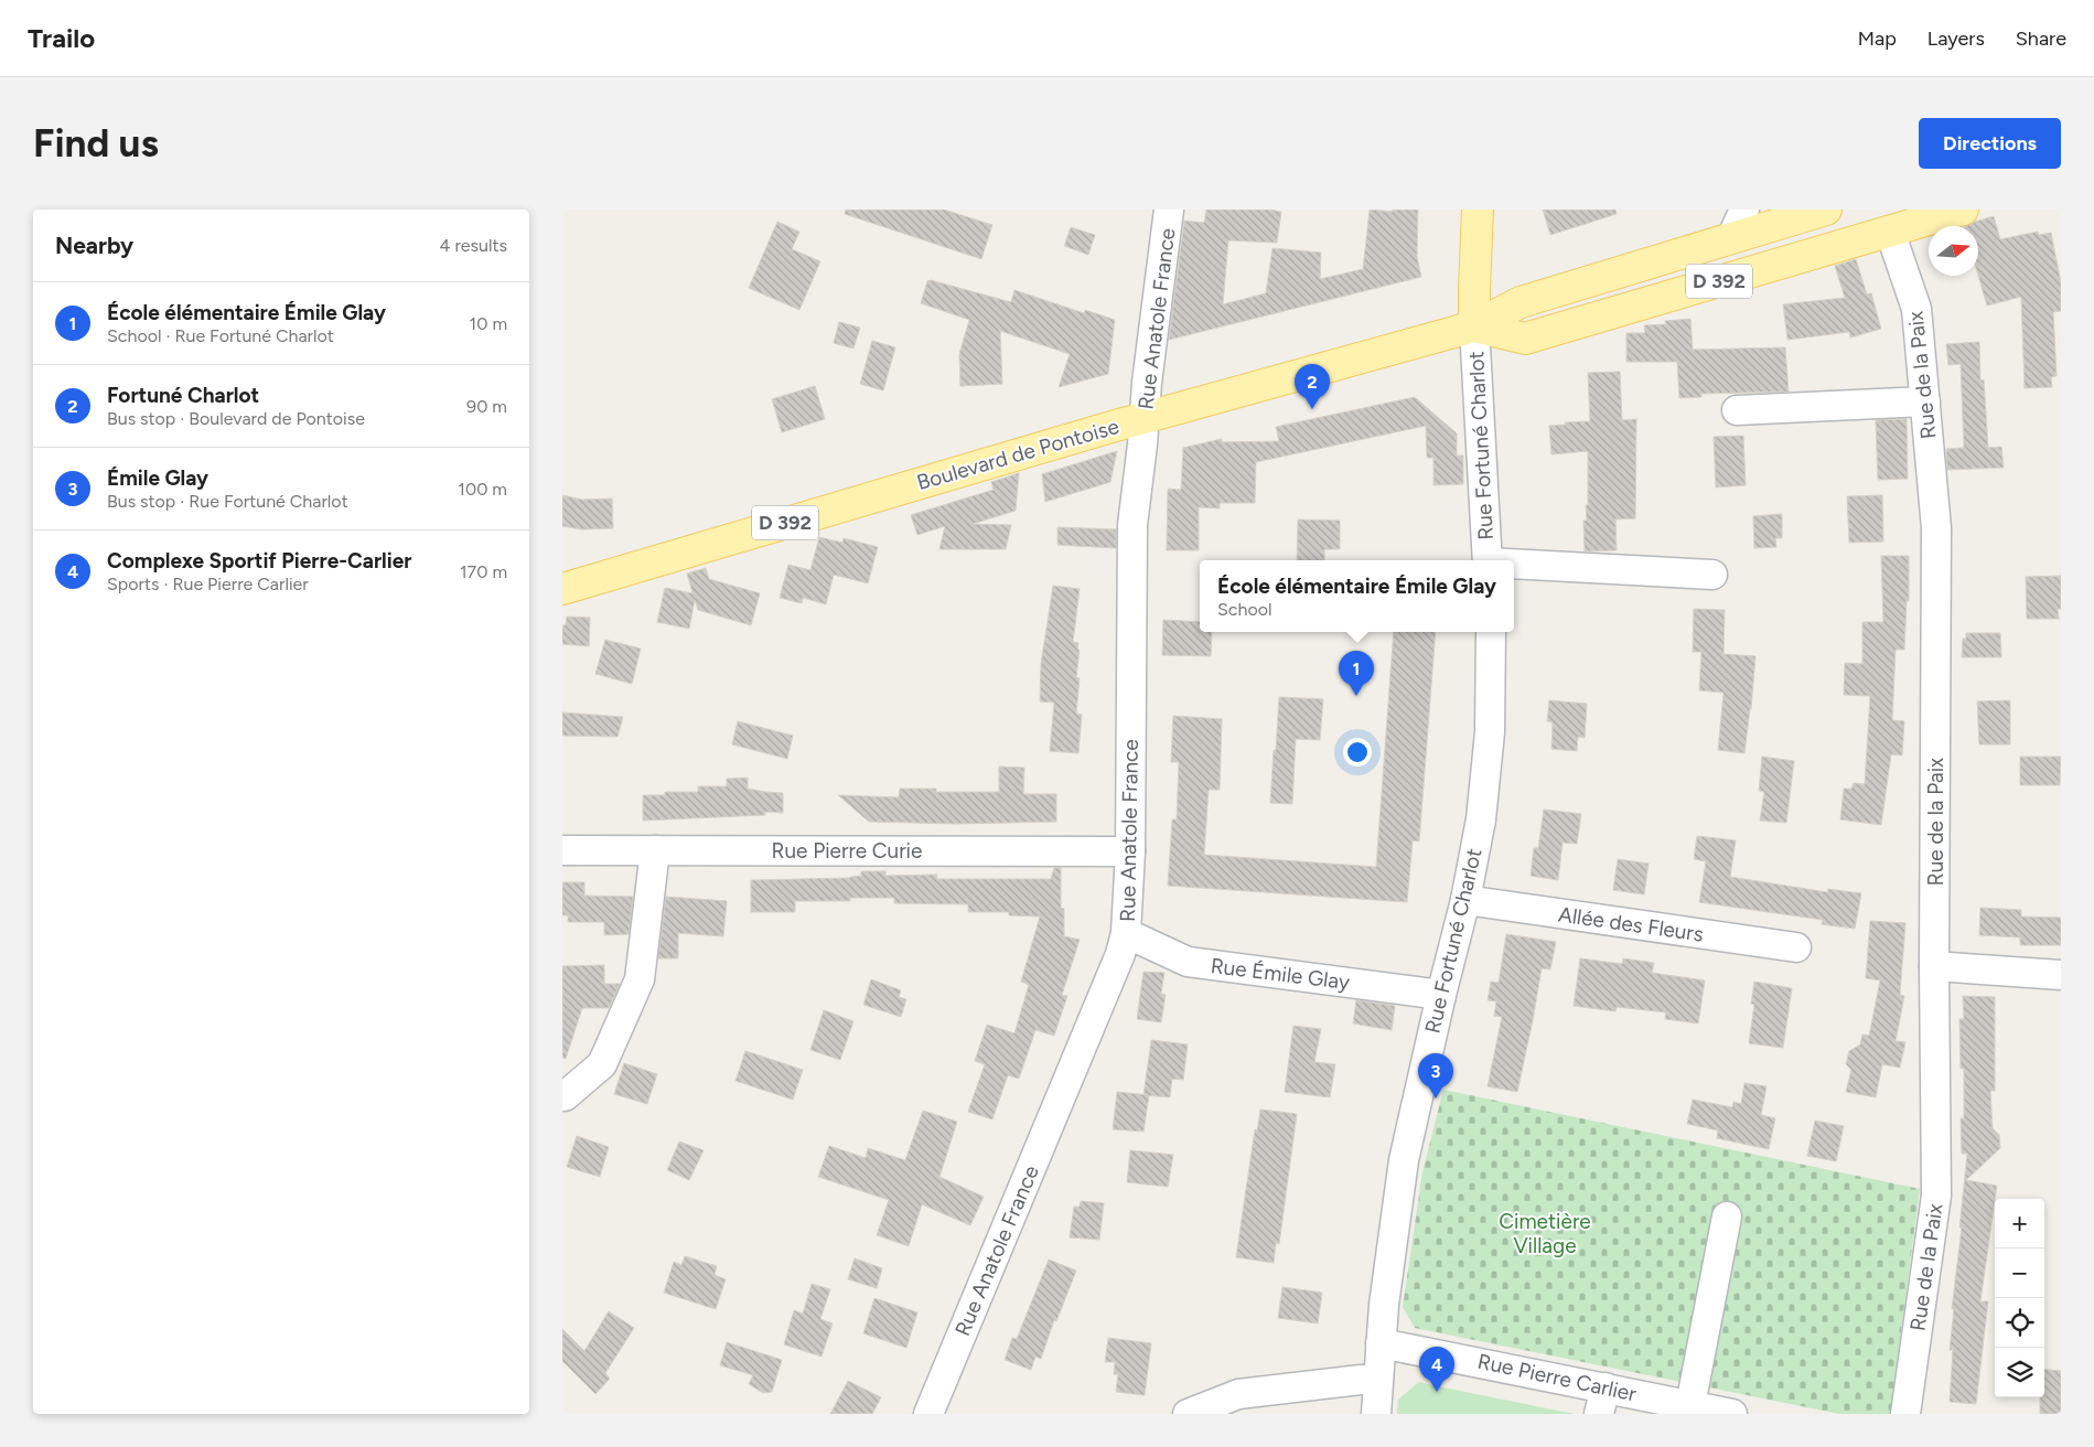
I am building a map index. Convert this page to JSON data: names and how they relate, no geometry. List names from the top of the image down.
{
  "streets": {
    "main road": ["D 392", "Boulevard de Pontoise"],
    "street": [
      "Rue Anatole France",
      "Rue de la Paix",
      "Rue Fortuné Charlot",
      "Rue Pierre Curie",
      "Allée des Fleurs",
      "Rue Émile Glay",
      "Rue Pierre Carlier"
    ]
  },
  "crossings": [
    ["Rue Anatole France", "Boulevard de Pontoise"],
    ["Rue Anatole France", "Rue Pierre Curie"],
    ["Rue Anatole France", "Rue Émile Glay"],
    ["Rue de la Paix", "Boulevard de Pontoise"],
    ["Rue Fortuné Charlot", "Boulevard de Pontoise"],
    ["Rue Fortuné Charlot", "Allée des Fleurs"],
    ["Rue Fortuné Charlot", "Rue Émile Glay"],
    ["Rue Fortuné Charlot", "Rue Pierre Carlier"]
  ],
  "parks": ["Cimetière Village"],
  "north": "right",
  "page": {
    "header": "Trailo",
    "nav": ["Map", "Layers", "Share"],
    "buttons": "Directions",
    "title": "Find us",
    "heading": ["Nearby", "4 results"],
    "list": [
      {
        "mark": "1",
        "name": "École élémentaire Émile Glay",
        "note": "School · Rue Fortuné Charlot",
        "value": "10 m"
      },
      {
        "mark": "2",
        "name": "Fortuné Charlot",
        "note": "Bus stop · Boulevard de Pontoise",
        "value": "90 m"
      },
      {
        "mark": "3",
        "name": "Émile Glay",
        "note": "Bus stop · Rue Fortuné Charlot",
        "value": "100 m"
      },
      {
        "mark": "4",
        "name": "Complexe Sportif Pierre-Carlier",
        "note": "Sports · Rue Pierre Carlier",
        "value": "170 m"
      }
    ],
    "pins": [
      "2",
      "1",
      "3",
      "4"
    ],
    "popup": ["École élémentaire Émile Glay", "School"],
    "map_buttons": ["+", "−"]
  }
}
